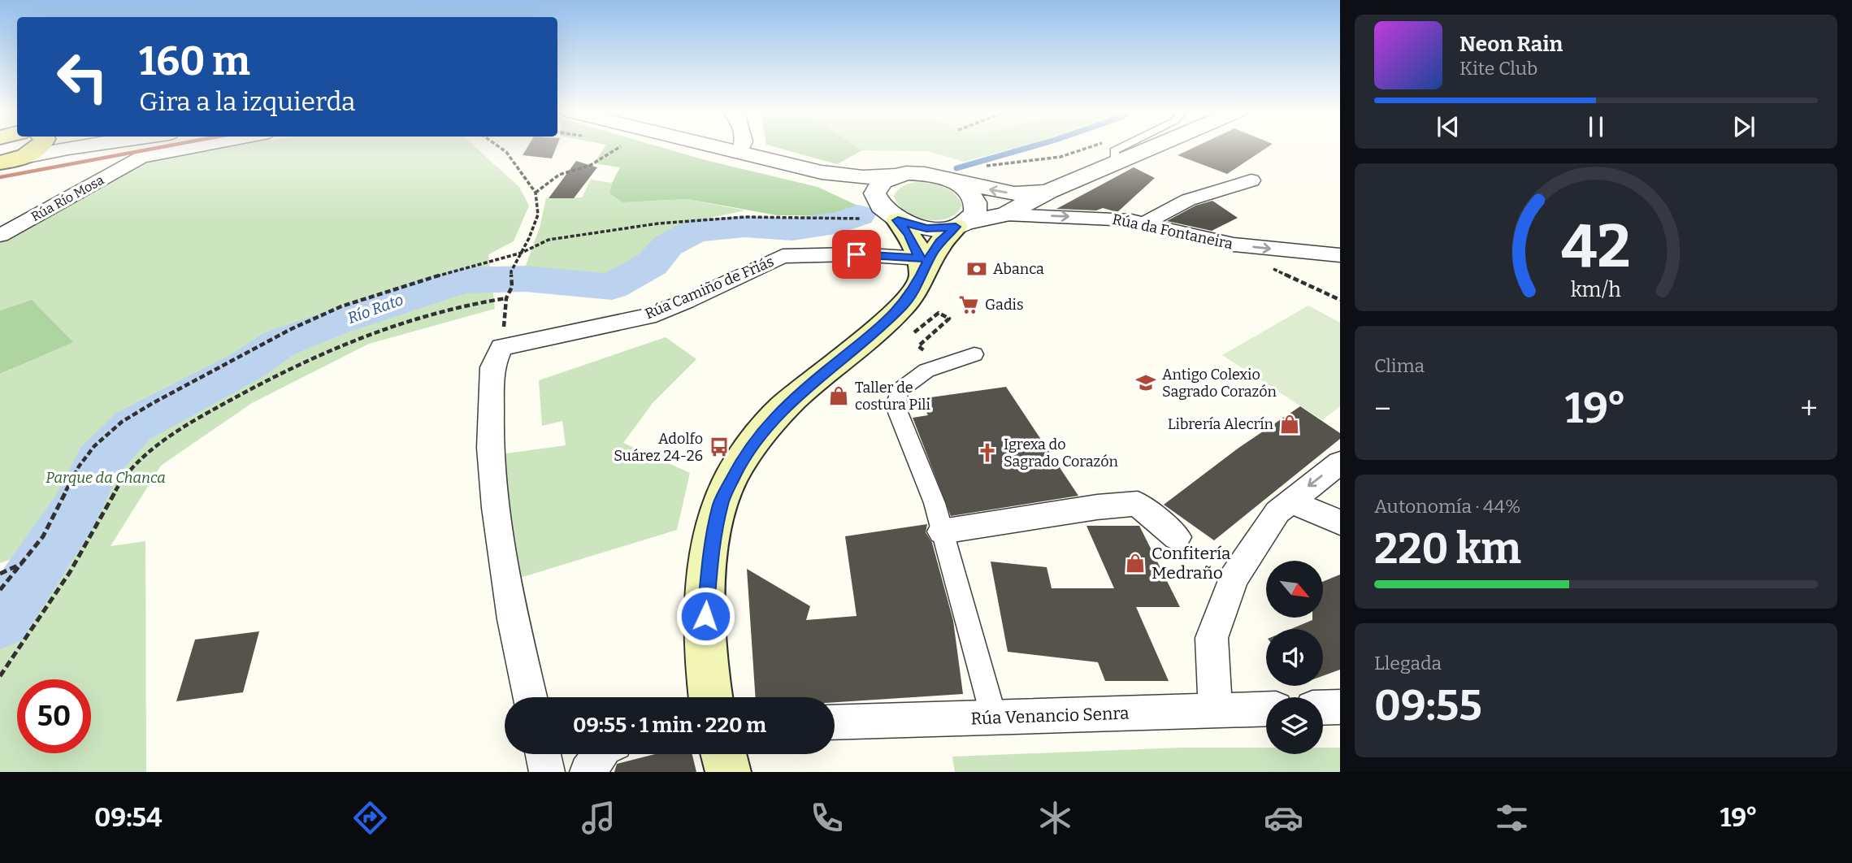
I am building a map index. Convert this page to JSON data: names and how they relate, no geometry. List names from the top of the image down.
{
  "streets": {
    "street": [
      "Rúa Río Mosa",
      "Rúa da Fontaneira",
      "Rúa Camiño de Friás",
      "Rúa Venancio Senra"
    ]
  },
  "one_way": ["Rúa da Fontaneira"],
  "water": ["Río Rato"],
  "parks": ["Parque da Chanca"],
  "places": {
    "bank": ["Abanca"],
    "supermarket": ["Gadis"],
    "school or university": ["Antigo Colexio Sagrado Corazón"],
    "shop": ["Taller de costura Pili", "Librería Alecrín", "Confitería Medraño"],
    "bus stop": ["Adolfo Suárez 24-26"],
    "church": ["Igrexa do Sagrado Corazón"]
  },
  "north": "bottom right",
  "page": {
    "turn": ["160 m", "Gira a la izquierda"],
    "song": ["Neon Rain", "Kite Club"],
    "tile": [
      "Clima",
      ["Autonomía · 44%", "220 km"],
      ["Llegada", "09:55"]
    ],
    "heat": ["−", "19°", "+"],
    "limit": "50",
    "trip": "09:55 · 1 min · 220 m",
    "tabs": ["09:54", "19°"],
    "gauge": ["42", "km/h"]
  }
}
